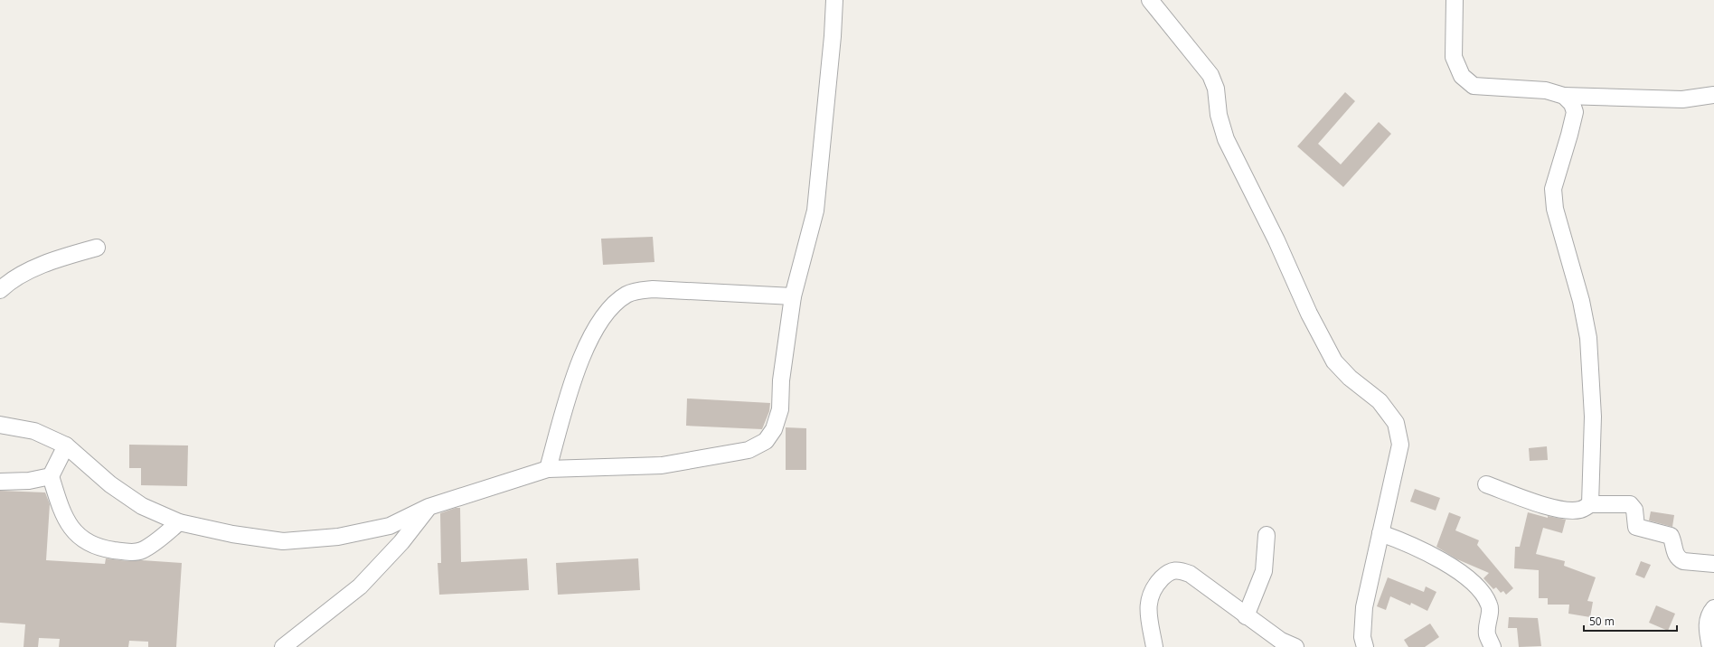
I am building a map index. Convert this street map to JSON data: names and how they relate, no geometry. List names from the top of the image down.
{
  "scale_bar": "50 m"
}
